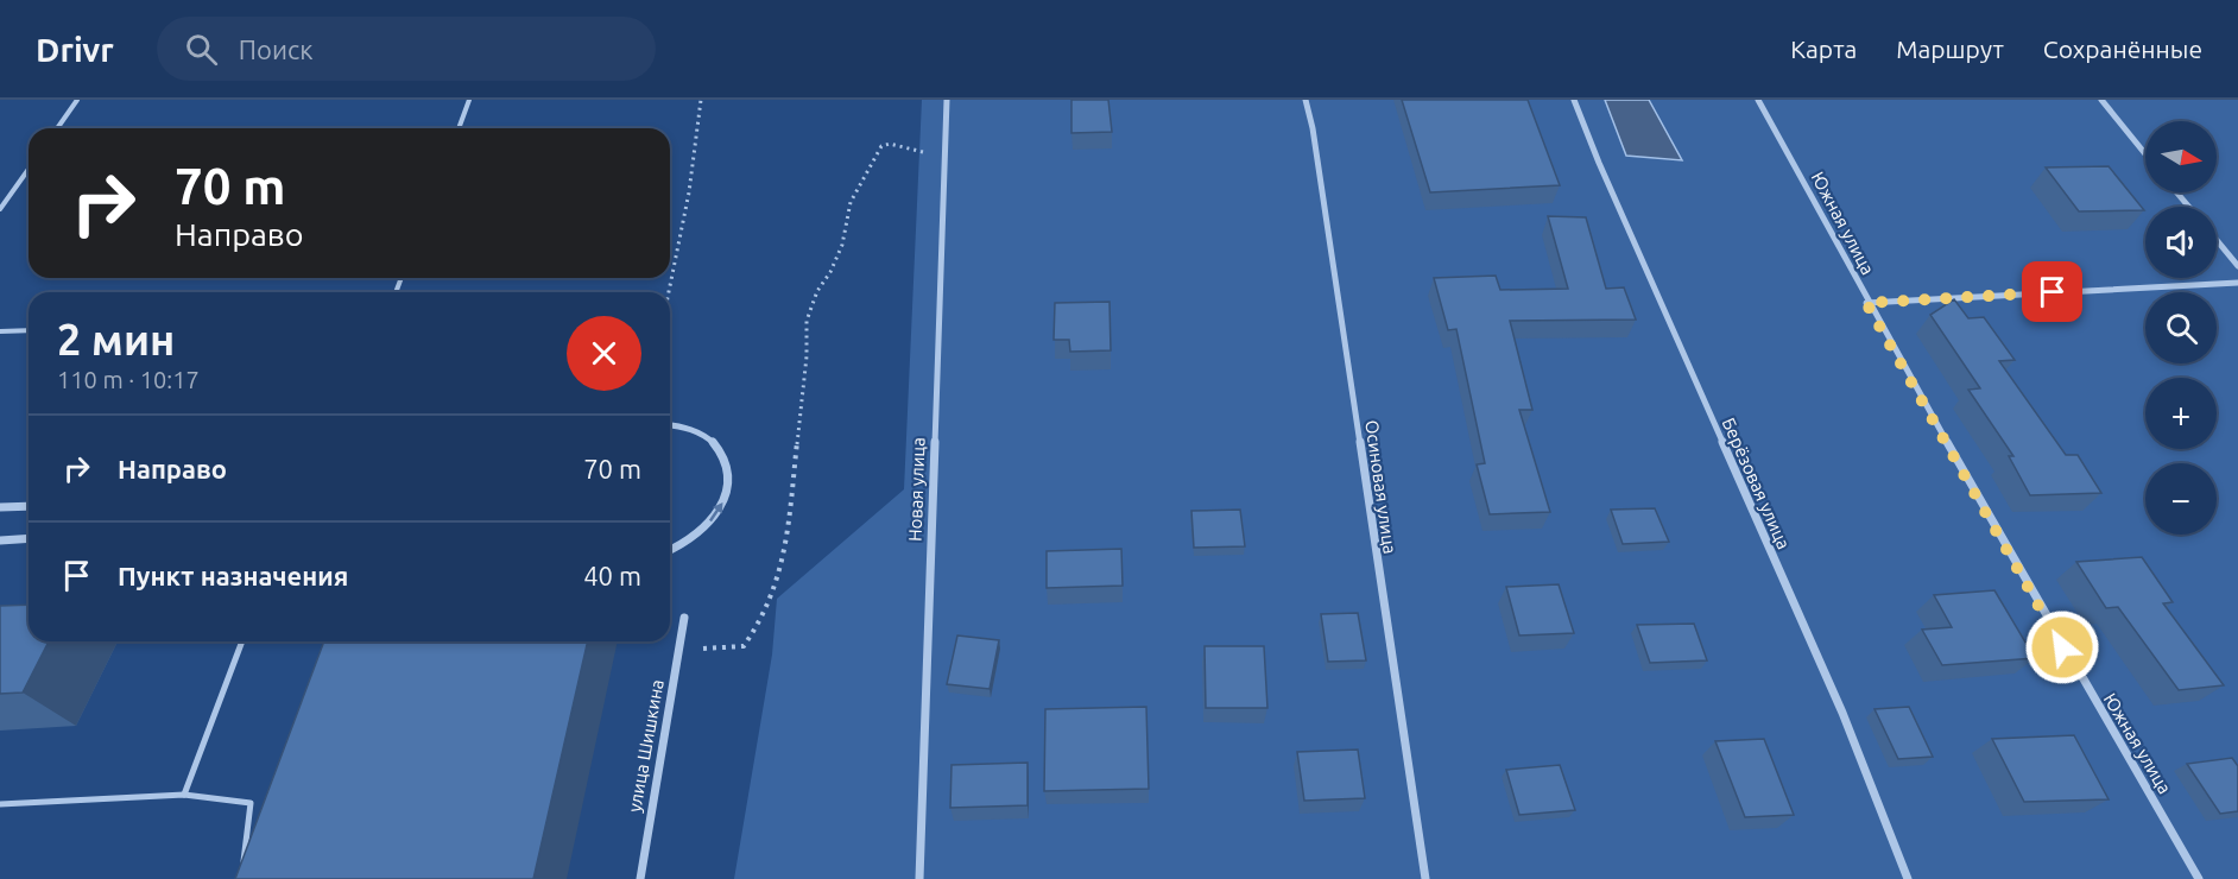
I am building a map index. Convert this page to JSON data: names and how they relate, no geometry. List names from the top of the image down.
{
  "streets": {
    "street": [
      "Южная улица",
      "Берёзовая улица",
      "Осиновая улица",
      "Новая улица",
      "улица Шишкина"
    ]
  },
  "north": "right",
  "page": {
    "header": "Drivr",
    "search": "Поиск",
    "nav": ["Карта", "Маршрут", "Сохранённые"],
    "map_buttons": ["+", "−"],
    "turn": ["70 m", "Направо"],
    "heading": ["2 мин", "110 m · 10:17"],
    "list": [
      {
        "name": "Направо",
        "value": "70 m"
      },
      {
        "name": "Пункт назначения",
        "value": "40 m"
      }
    ]
  }
}
